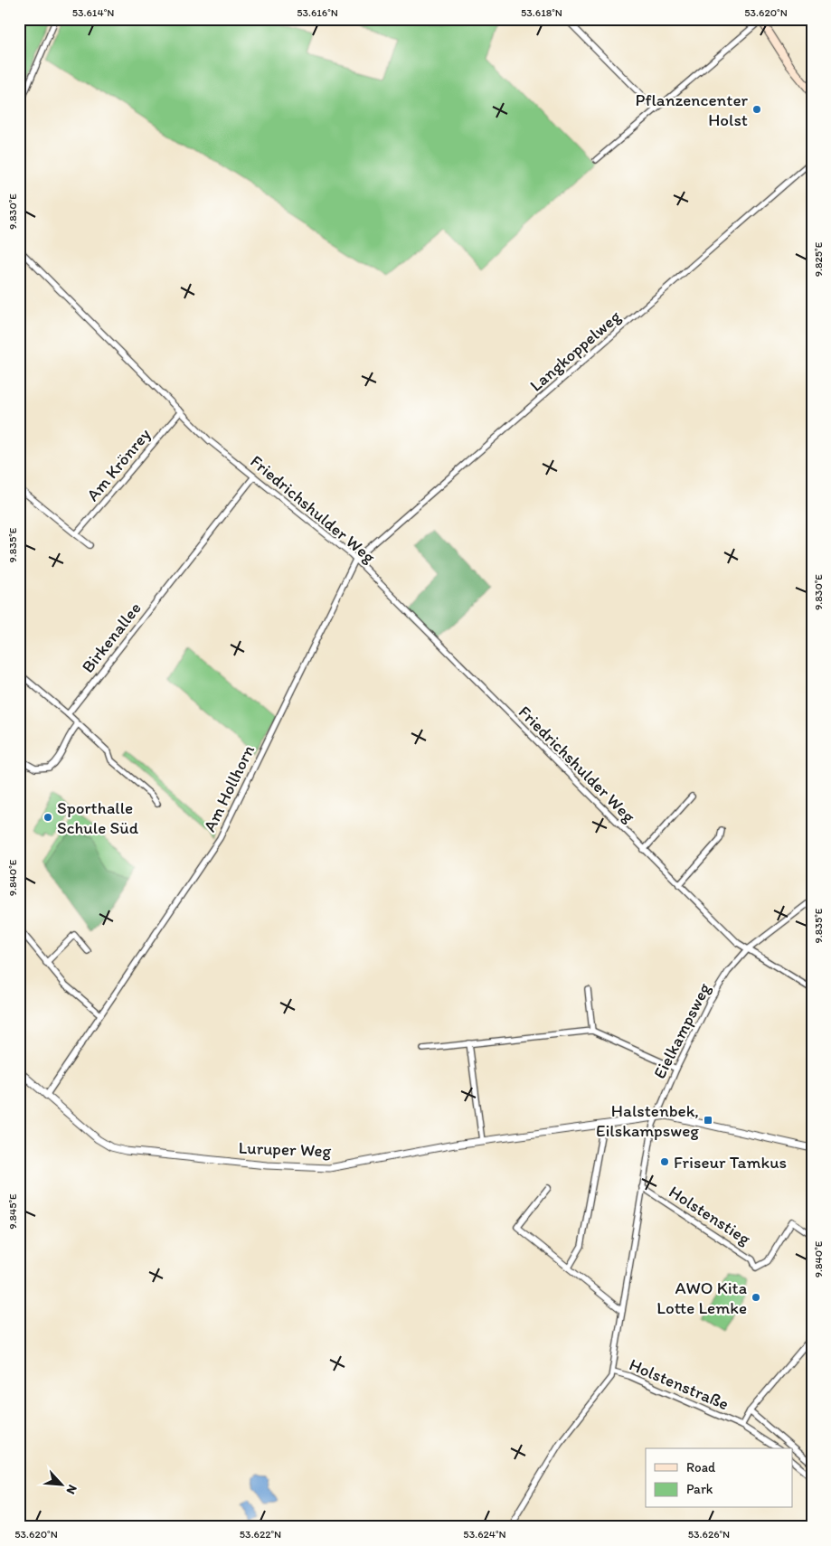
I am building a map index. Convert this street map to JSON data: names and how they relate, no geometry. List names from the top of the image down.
{
  "streets": {
    "street": [
      "Langkoppelweg",
      "Am Krönrey",
      "Friedrichshulder Weg",
      "Birkenallee",
      "Am Hollhorn",
      "Eielkampsweg",
      "Luruper Weg",
      "Holstenstieg",
      "Holstenstraße"
    ]
  },
  "crossings": [
    ["Langkoppelweg", "Friedrichshulder Weg"],
    ["Langkoppelweg", "Am Hollhorn"],
    ["Am Krönrey", "Friedrichshulder Weg"],
    ["Friedrichshulder Weg", "Birkenallee"],
    ["Friedrichshulder Weg", "Am Hollhorn"],
    ["Friedrichshulder Weg", "Eielkampsweg"],
    ["Am Hollhorn", "Luruper Weg"],
    ["Eielkampsweg", "Luruper Weg"],
    ["Eielkampsweg", "Holstenstieg"],
    ["Eielkampsweg", "Holstenstraße"]
  ],
  "places": {
    "other": [
      "Pflanzencenter Holst",
      "Sporthalle Schule Süd",
      "Friseur Tamkus",
      "AWO Kita Lotte Lemke"
    ],
    "transit": ["Halstenbek, Eilskampsweg"]
  },
  "legend": ["Road", "Park"],
  "north": "bottom right",
  "coordinates": [
    "53.614°N",
    "53.616°N",
    "53.618°N",
    "53.620°N",
    "9.830°E",
    "9.825°E",
    "9.835°E",
    "9.840°E",
    "9.845°E",
    "53.622°N",
    "53.624°N",
    "53.626°N"
  ]
}
